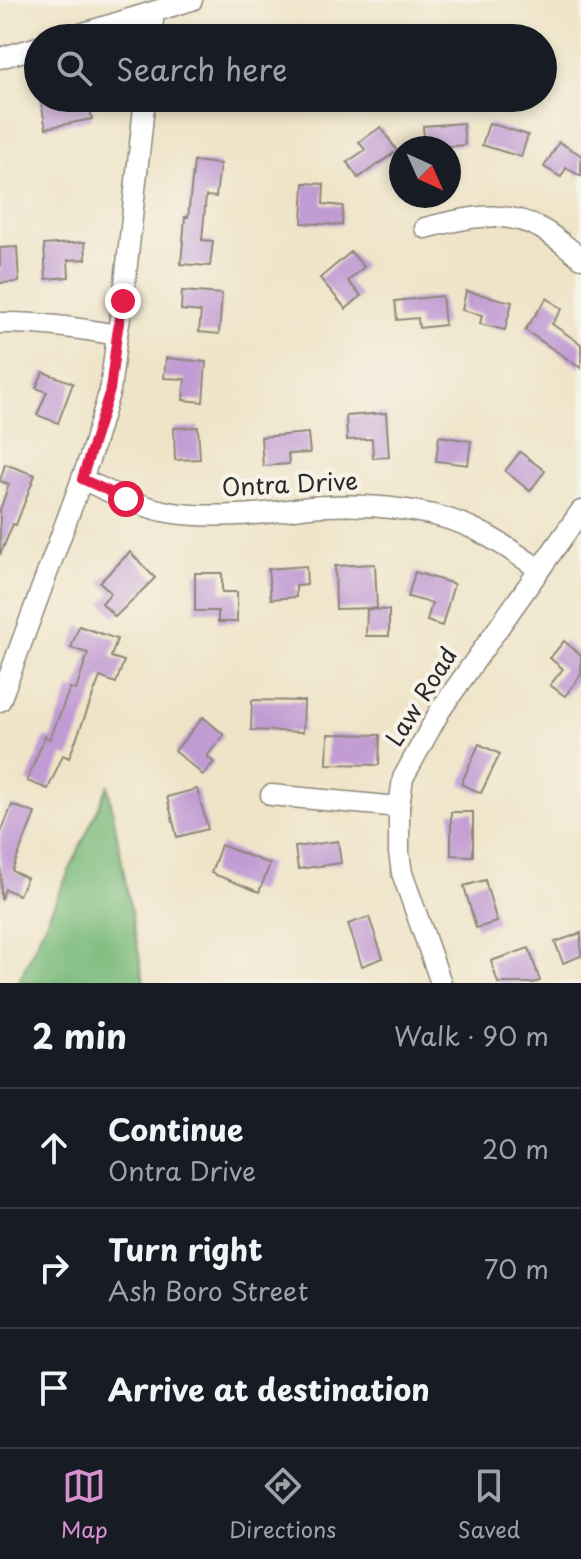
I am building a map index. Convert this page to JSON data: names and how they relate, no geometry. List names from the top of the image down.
{
  "streets": {
    "street": ["Ontra Drive", "Law Road"]
  },
  "crossings": [
    ["Ontra Drive", "Law Road"]
  ],
  "north": "bottom right",
  "page": {
    "search": "Search here",
    "heading": ["2 min", "Walk · 90 m"],
    "list": [
      ["Continue", "Ontra Drive", "20 m"],
      ["Turn right", "Ash Boro Street", "70 m"],
      "Arrive at destination"
    ],
    "nav": ["Map", "Directions", "Saved"]
  }
}
